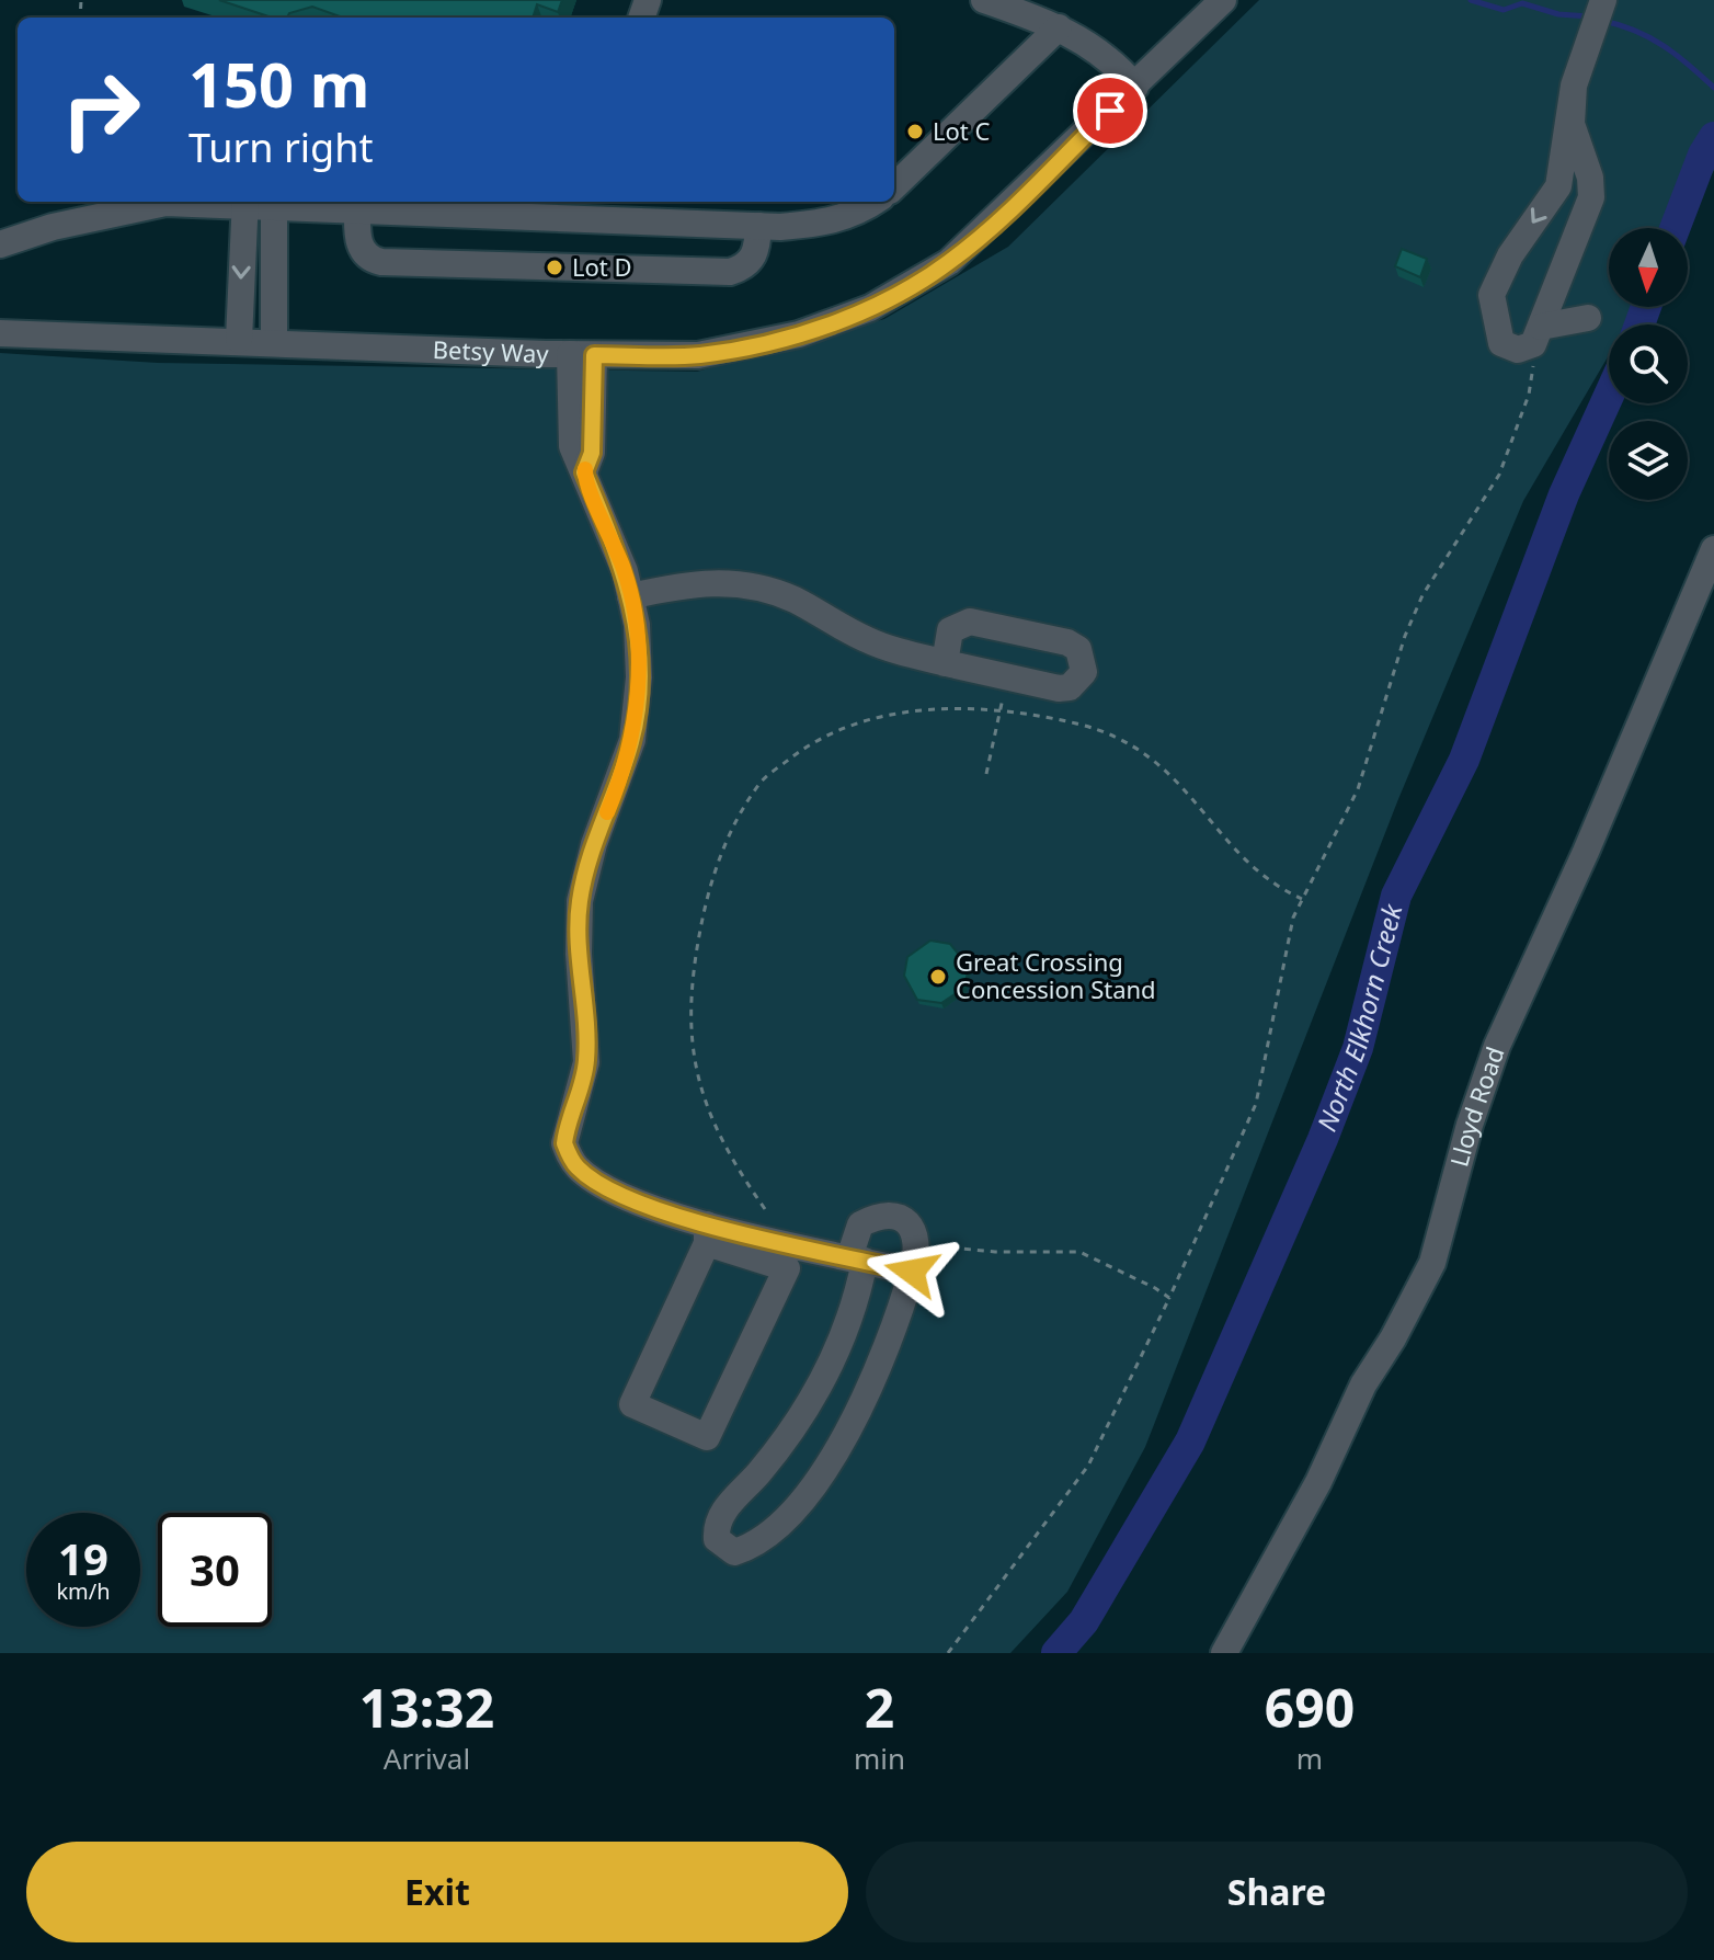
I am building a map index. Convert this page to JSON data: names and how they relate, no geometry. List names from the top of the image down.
{
  "streets": {
    "street": ["Betsy Way", "Lloyd Road"]
  },
  "water": ["North Elkhorn Creek"],
  "places": ["Lot C", "Lot D", "Great Crossing Concession Stand"],
  "north": "bottom",
  "page": {
    "turn": ["150 m", "Turn right"],
    "speed": "19 km/h",
    "limit": "30",
    "eta": [
      "13:32",
      "Arrival",
      "2",
      "min",
      "690",
      "m"
    ],
    "buttons": ["Exit", "Share"]
  }
}
